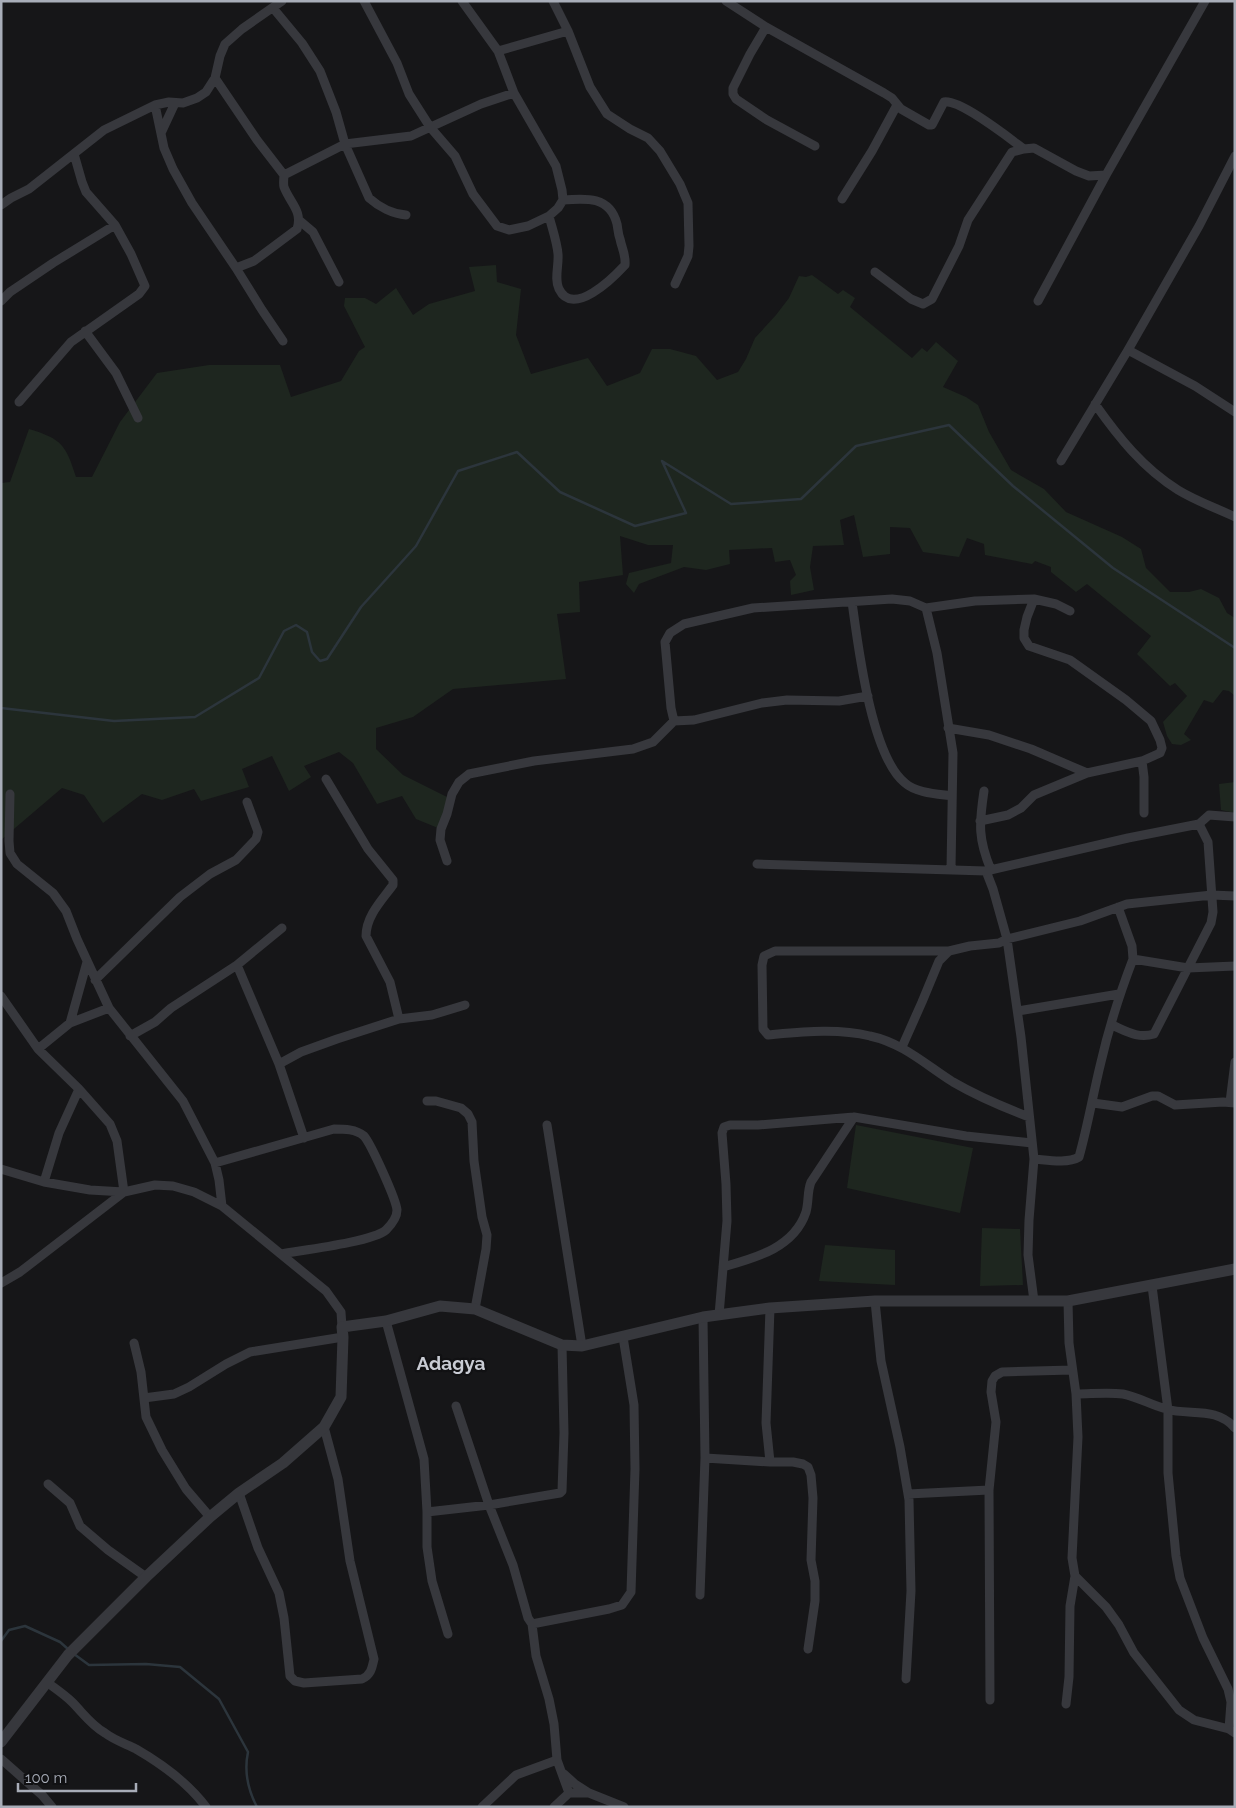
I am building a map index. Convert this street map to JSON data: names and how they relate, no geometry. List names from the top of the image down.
{
  "districts": ["Adagya"],
  "scale_bar": "100 m"
}
